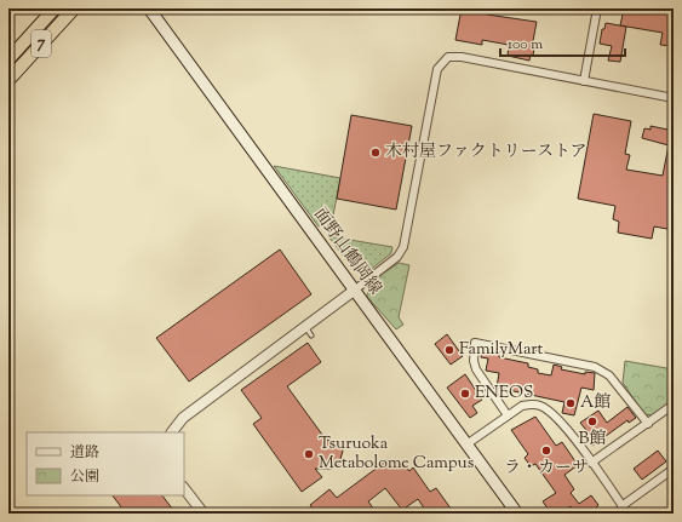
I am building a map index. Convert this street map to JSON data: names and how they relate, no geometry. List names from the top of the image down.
{
  "streets": {
    "highway": ["7"],
    "main road": ["面野山鶴岡線"]
  },
  "places": [
    "木村屋ファクトリーストア",
    "FamilyMart",
    "ENEOS",
    "A館",
    "B館",
    "ラ・カーサ",
    "Tsuruoka Metabolome Campus"
  ],
  "legend": ["道路", "公園"],
  "scale_bar": "100 m"
}
